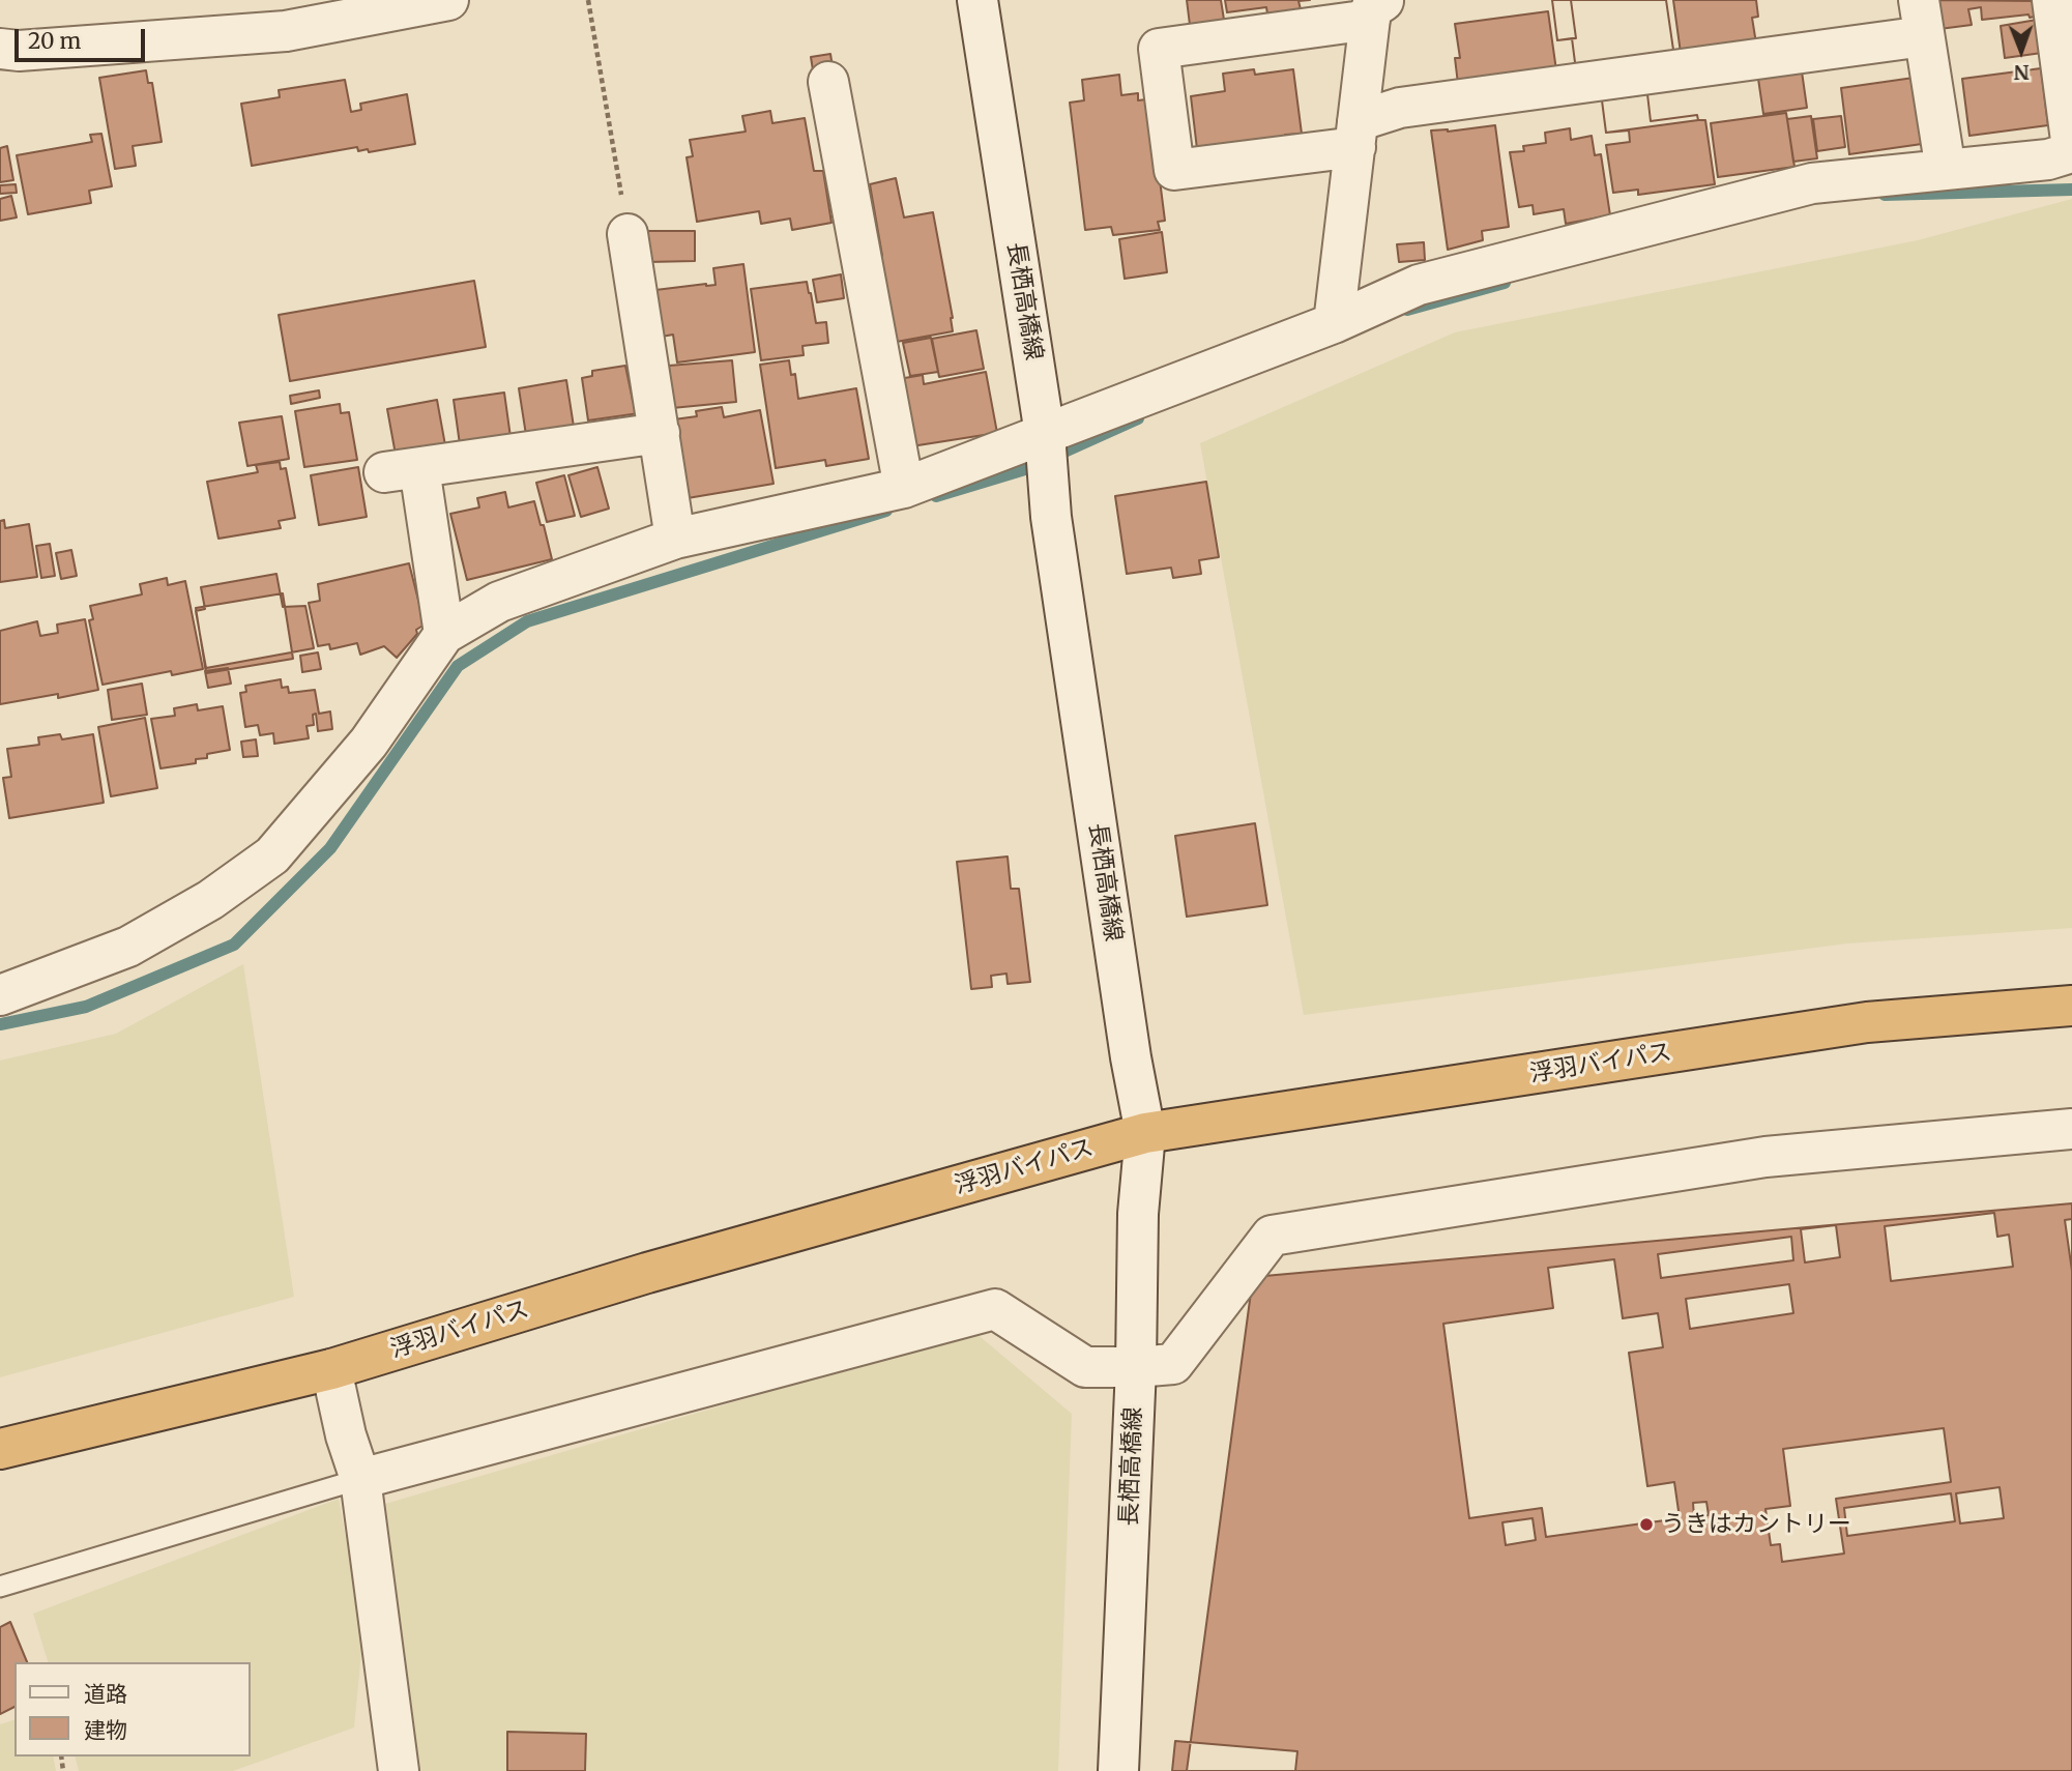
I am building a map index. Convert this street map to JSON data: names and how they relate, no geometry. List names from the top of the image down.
{
  "streets": {
    "highway": ["浮羽バイパス"],
    "street": ["長栖高橋線"]
  },
  "crossings": [
    ["長栖高橋線", "浮羽バイパス"]
  ],
  "places": ["うきはカントリー"],
  "legend": ["道路", "建物"],
  "scale_bar": "20 m",
  "north": "bottom"
}
